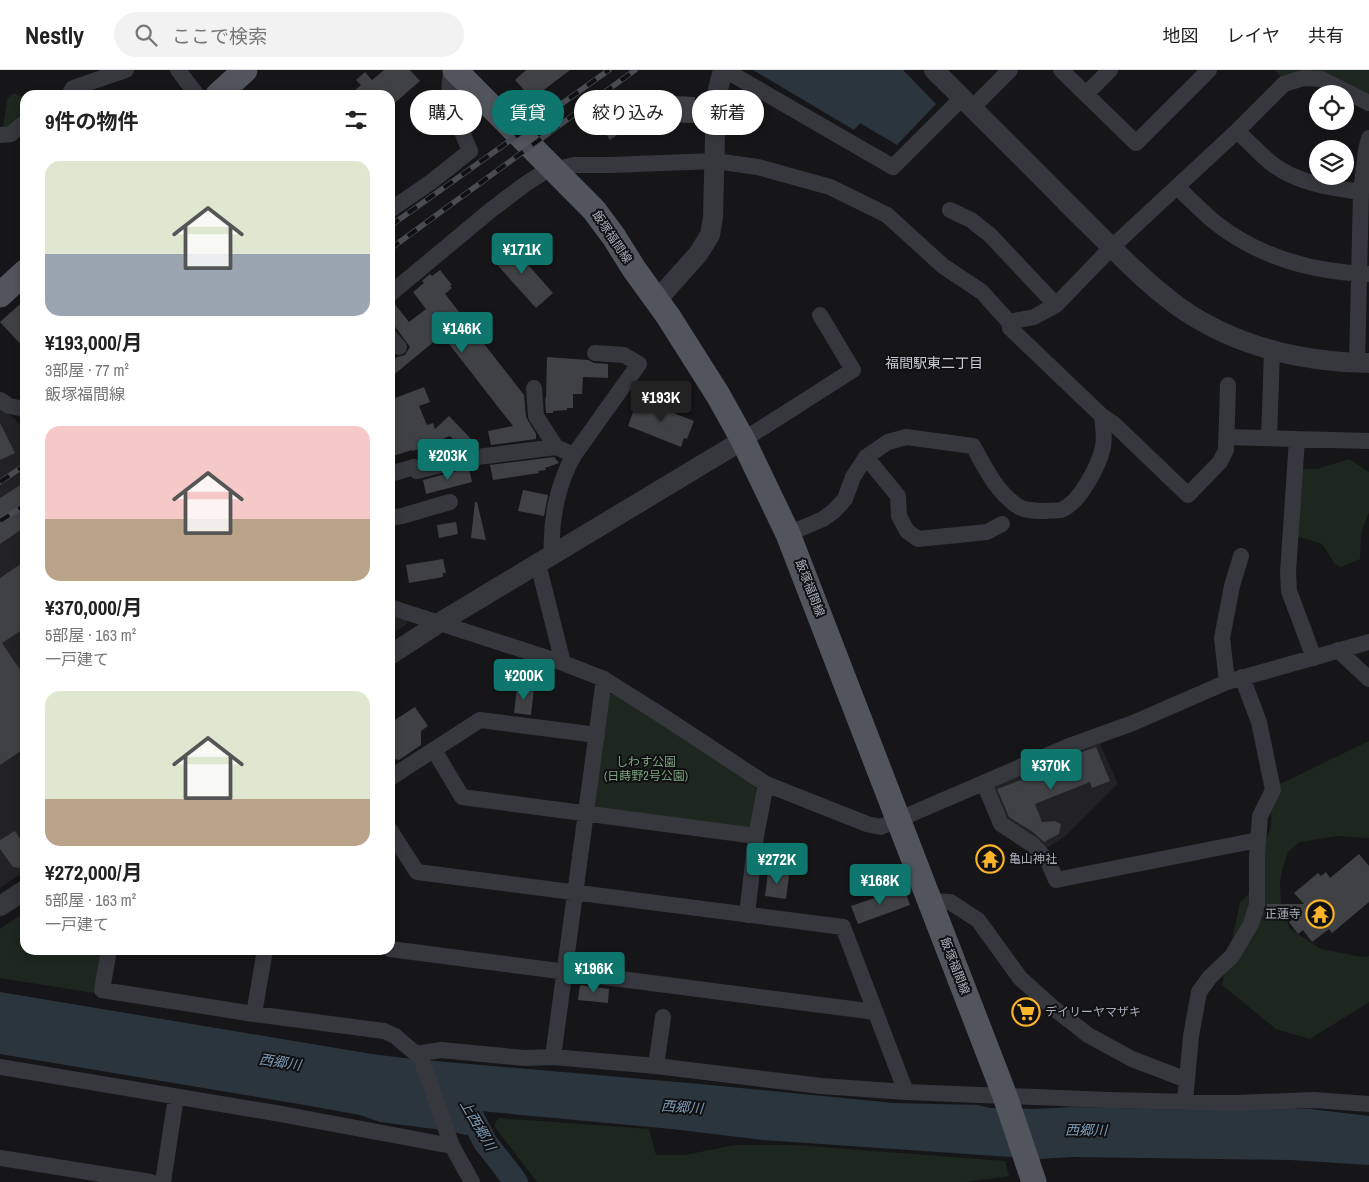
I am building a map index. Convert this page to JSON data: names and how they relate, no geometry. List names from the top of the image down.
{
  "streets": {
    "main road": ["飯塚福間線"]
  },
  "districts": ["福間駅東二丁目"],
  "water": ["西郷川", "上西郷川"],
  "parks": ["しわす公園 (日蒔野2号公園)"],
  "places": {
    "temple": ["亀山神社", "正蓮寺"],
    "supermarket": ["デイリーヤマザキ"]
  },
  "page": {
    "header": "Nestly",
    "search": "ここで検索",
    "nav": ["地図", "レイヤ", "共有"],
    "chip": [
      "購入",
      "賃貸",
      "絞り込み",
      "新着"
    ],
    "heading": "9件の物件",
    "list": [
      {
        "name": "¥193,000/月",
        "note": "3部屋 · 77 m² · 飯塚福間線"
      },
      {
        "name": "¥370,000/月",
        "note": "5部屋 · 163 m² · 一戸建て"
      },
      {
        "name": "¥272,000/月",
        "note": "5部屋 · 163 m² · 一戸建て"
      }
    ],
    "price": [
      "¥171K",
      "¥146K",
      "¥193K",
      "¥203K",
      "¥200K",
      "¥370K",
      "¥272K",
      "¥168K",
      "¥196K"
    ]
  }
}
